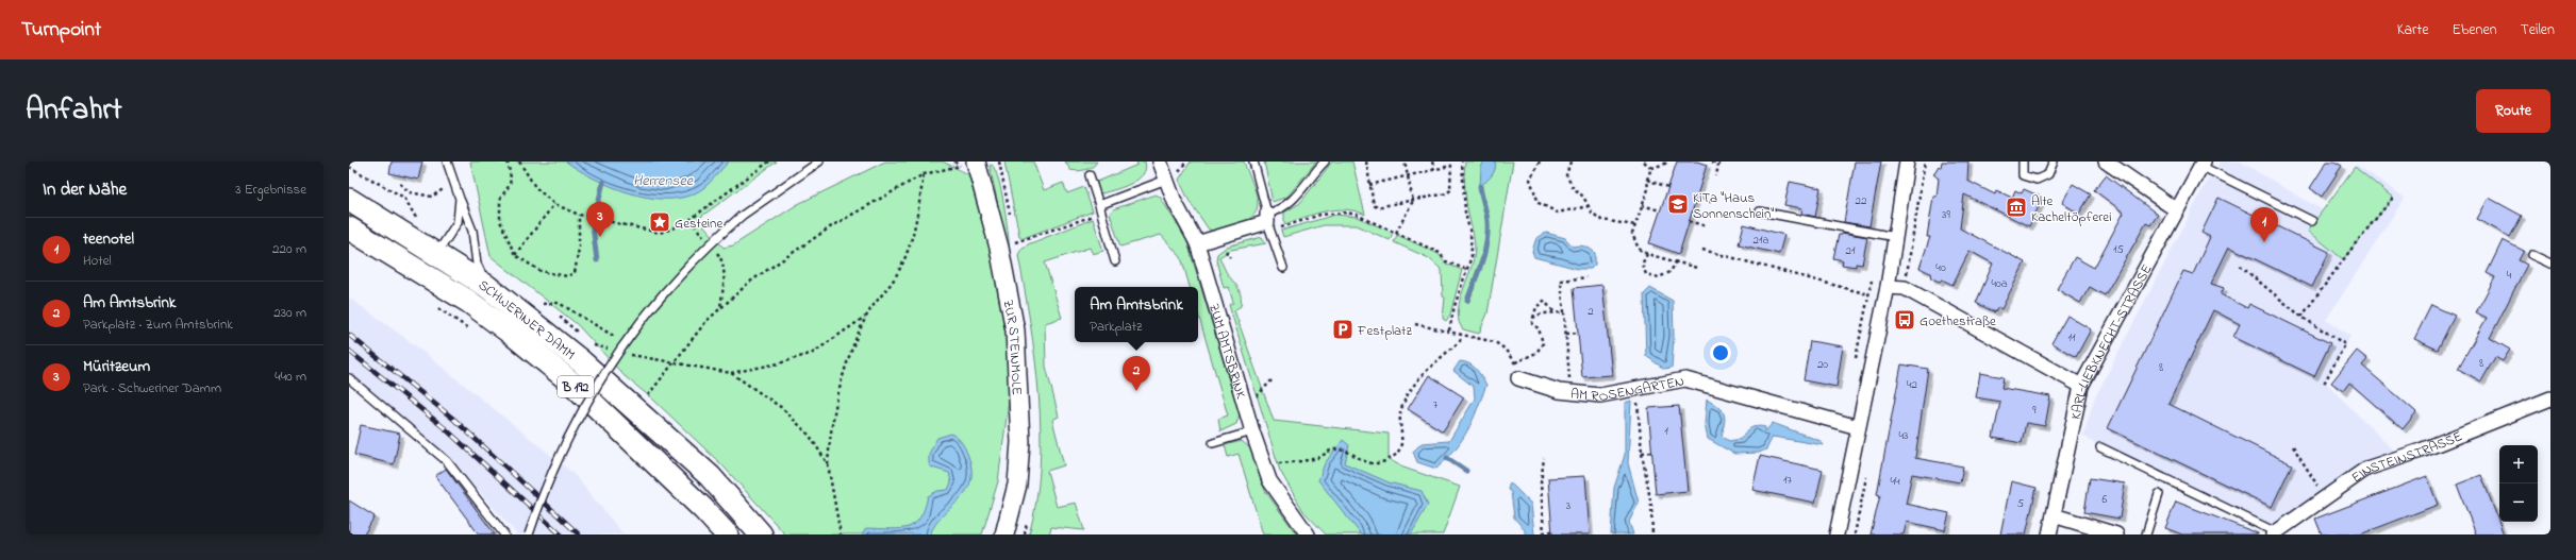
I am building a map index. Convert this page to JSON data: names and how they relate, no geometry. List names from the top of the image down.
{
  "streets": {
    "main road": ["SCHWERINER DAMM", "B 192"],
    "street": [
      "KARL-LIEBKNECHT-STRASSE",
      "ZUR STEINMOLE",
      "ZUM AMTSBRINK",
      "AM ROSENGARTEN",
      "EINSTEINSTRASSE"
    ]
  },
  "water": ["Herrensee"],
  "places": {
    "school or university": ["KiTa \"Haus Sonnenschein\""],
    "museum": ["Alte Kacheltöpferei"],
    "place": ["Gesteine"],
    "bus stop": ["Goethestraße"],
    "parking": ["Festplatz"]
  },
  "house_numbers": [
    "22",
    "39",
    "21a",
    "15",
    "21",
    "40",
    "4",
    "40a",
    "2",
    "11",
    "8",
    "20",
    "8",
    "42",
    "7",
    "9",
    "1",
    "43",
    "17",
    "44",
    "6",
    "5",
    "3"
  ],
  "page": {
    "header": "Turnpoint",
    "nav": ["Karte", "Ebenen", "Teilen"],
    "title": "Anfahrt",
    "buttons": "Route",
    "heading": ["In der Nähe", "3 Ergebnisse"],
    "pins": ["3", "1", "2"],
    "list": [
      {
        "mark": "1",
        "name": "teenotel",
        "note": "Hotel",
        "value": "220 m"
      },
      {
        "mark": "2",
        "name": "Am Amtsbrink",
        "note": "Parkplatz · Zum Amtsbrink",
        "value": "230 m"
      },
      {
        "mark": "3",
        "name": "Müritzeum",
        "note": "Park · Schweriner Damm",
        "value": "440 m"
      }
    ],
    "popup": ["Am Amtsbrink", "Parkplatz"],
    "map_buttons": ["+", "−"]
  }
}
